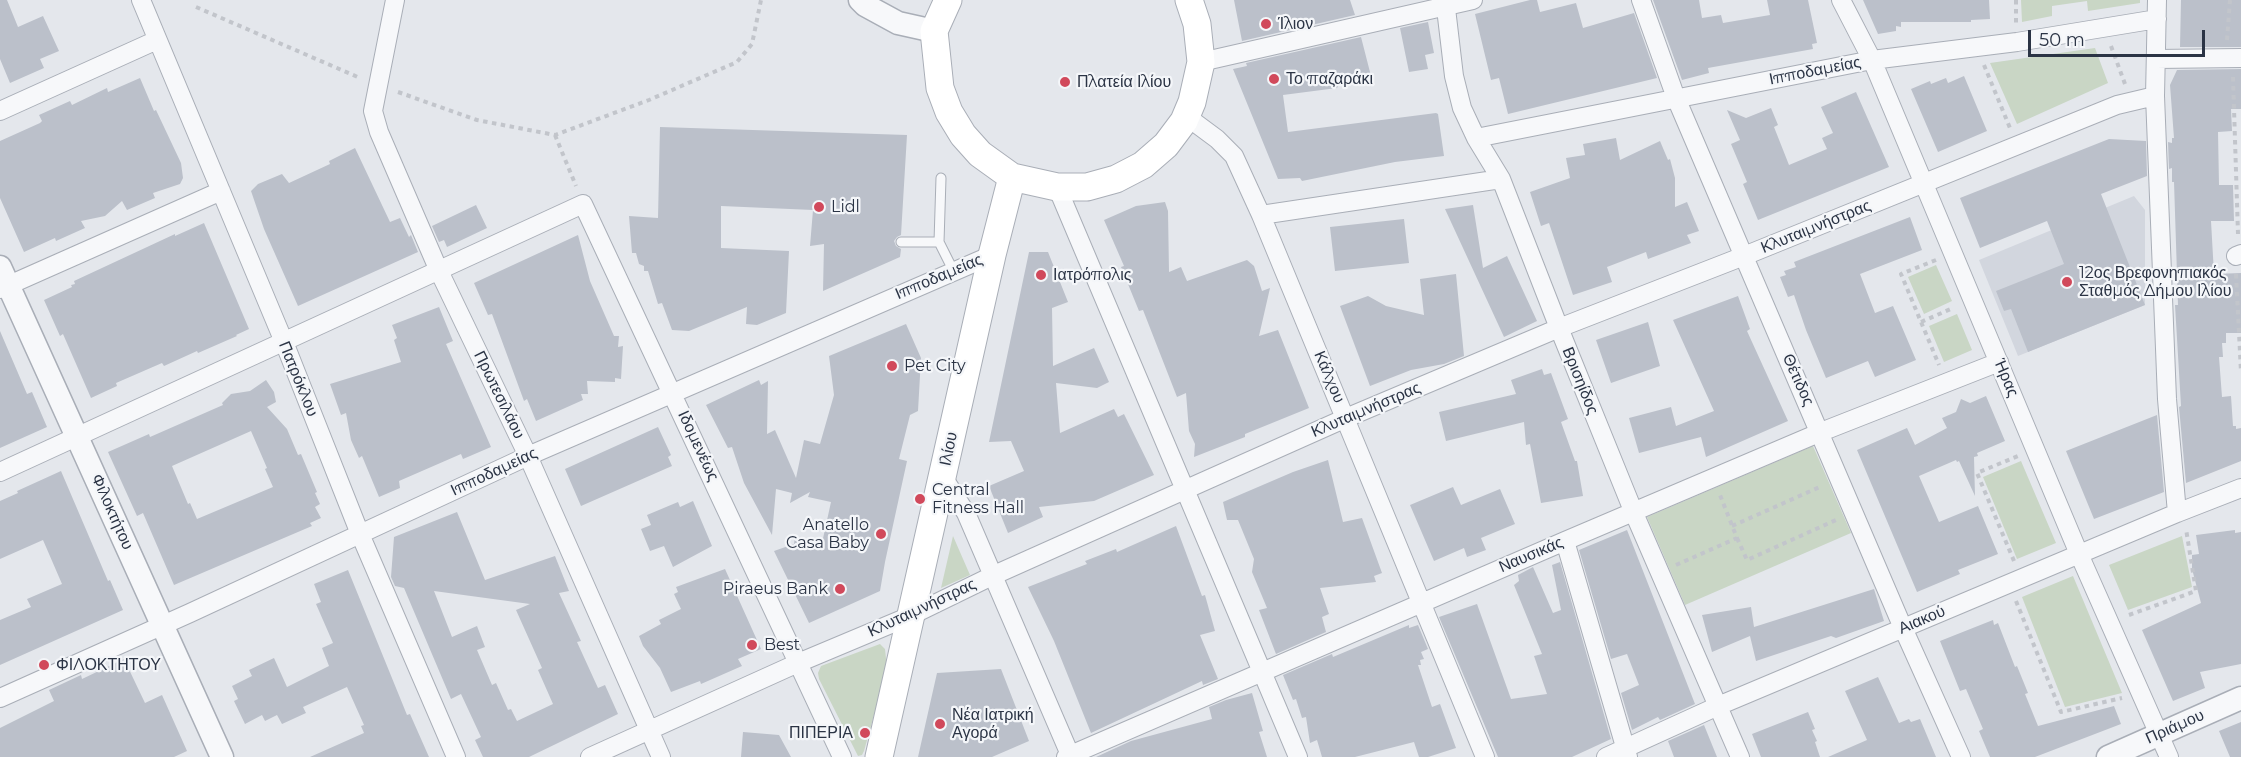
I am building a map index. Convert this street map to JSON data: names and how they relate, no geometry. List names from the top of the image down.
{
  "streets": {
    "main road": ["Ιλίου"],
    "street": [
      "Ιπποδαμείας",
      "Κλυταιμνήστρας",
      "Κάλχου",
      "Ήρας",
      "Πατρόκλου",
      "Θέτιδος",
      "Βρισηίδος",
      "Πρωτεσιλάου",
      "Ιδομενέως",
      "Φιλοκτήτου",
      "Ναυσικάς",
      "Αιακού",
      "Πριάμου"
    ]
  },
  "crossings": [
    ["Ιπποδαμείας", "Ήρας"],
    ["Ιπποδαμείας", "Πατρόκλου"],
    ["Ιπποδαμείας", "Θέτιδος"],
    ["Ιπποδαμείας", "Βρισηίδος"],
    ["Ιπποδαμείας", "Πρωτεσιλάου"],
    ["Ιπποδαμείας", "Ιδομενέως"],
    ["Ιπποδαμείας", "Ιλίου"],
    ["Ιπποδαμείας", "Φιλοκτήτου"],
    ["Κλυταιμνήστρας", "Κάλχου"],
    ["Κλυταιμνήστρας", "Ήρας"],
    ["Κλυταιμνήστρας", "Θέτιδος"],
    ["Κλυταιμνήστρας", "Βρισηίδος"],
    ["Κλυταιμνήστρας", "Πρωτεσιλάου"],
    ["Κλυταιμνήστρας", "Ιδομενέως"],
    ["Κλυταιμνήστρας", "Ιλίου"],
    ["Κάλχου", "Ναυσικάς"],
    ["Ήρας", "Ναυσικάς"],
    ["Ήρας", "Αιακού"],
    ["Ήρας", "Πριάμου"],
    ["Θέτιδος", "Ναυσικάς"],
    ["Θέτιδος", "Αιακού"],
    ["Βρισηίδος", "Ναυσικάς"],
    ["Βρισηίδος", "Αιακού"]
  ],
  "places": [
    "Ίλιον",
    "Το παζαράκι",
    "Πλατεία Ιλίου",
    "Lidl",
    "Ιατρόπολις",
    "12ος Βρεφονηπιακός Σταθμός Δήμου Ιλίου",
    "Pet City",
    "Central Fitness Hall",
    "Anatello Casa Baby",
    "Piraeus Bank",
    "Best",
    "ΦΙΛΟΚΤΗΤΟΥ",
    "Νέα Ιατρική Αγορά",
    "ΠΙΠΕΡΙΑ"
  ],
  "scale_bar": "50 m"
}
